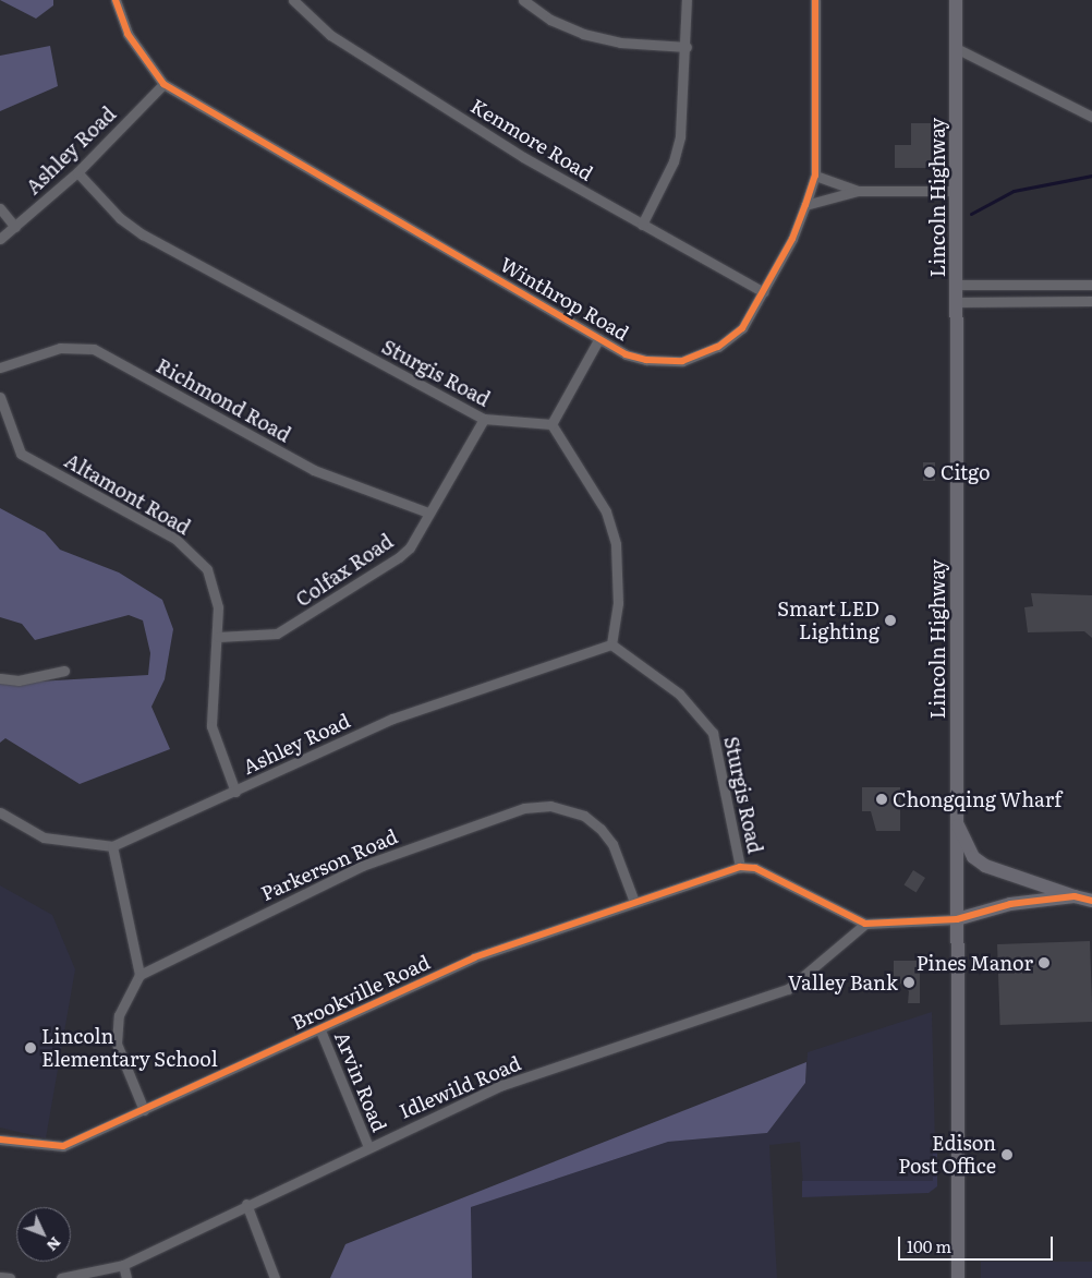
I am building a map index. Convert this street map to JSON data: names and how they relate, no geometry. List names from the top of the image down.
{
  "streets": {
    "main road": ["Lincoln Highway"],
    "street": [
      "Kenmore Road",
      "Ashley Road",
      "Winthrop Road",
      "Sturgis Road",
      "Richmond Road",
      "Altamont Road",
      "Colfax Road",
      "Parkerson Road",
      "Brookville Road",
      "Arvin Road",
      "Idlewild Road"
    ]
  },
  "crossings": [
    ["Kenmore Road", "Winthrop Road"],
    ["Ashley Road", "Winthrop Road"],
    ["Ashley Road", "Sturgis Road"],
    ["Ashley Road", "Altamont Road"],
    ["Lincoln Highway", "Sturgis Road"],
    ["Sturgis Road", "Colfax Road"],
    ["Sturgis Road", "Brookville Road"],
    ["Sturgis Road", "Idlewild Road"],
    ["Richmond Road", "Colfax Road"],
    ["Altamont Road", "Colfax Road"],
    ["Parkerson Road", "Brookville Road"],
    ["Brookville Road", "Arvin Road"],
    ["Arvin Road", "Idlewild Road"]
  ],
  "places": [
    "Citgo",
    "Smart LED Lighting",
    "Chongqing Wharf",
    "Pines Manor",
    "Valley Bank",
    "Lincoln Elementary School",
    "Edison Post Office"
  ],
  "scale_bar": "100 m",
  "north": "bottom right"
}
